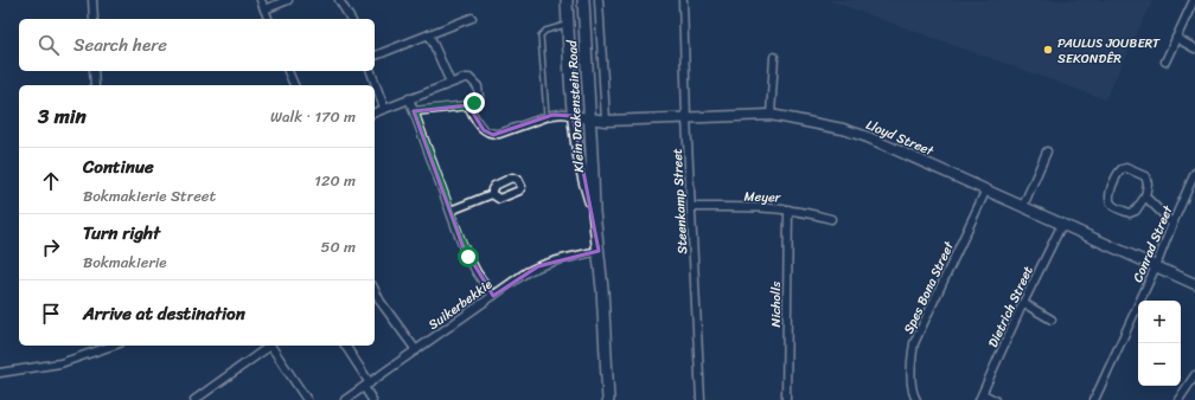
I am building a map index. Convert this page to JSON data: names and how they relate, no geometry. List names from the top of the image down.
{
  "streets": {
    "main road": ["Klein Drakenstein Road"],
    "street": [
      "Lloyd Street",
      "Meyer",
      "Steenkamp Street",
      "Conrad Street",
      "Spes Bona Street",
      "Suikerbekkie",
      "Nicholls",
      "Dietrich Street"
    ]
  },
  "crossings": [
    ["Klein Drakenstein Road", "Lloyd Street"],
    ["Klein Drakenstein Road", "Suikerbekkie"],
    ["Lloyd Street", "Steenkamp Street"],
    ["Lloyd Street", "Conrad Street"],
    ["Lloyd Street", "Spes Bona Street"],
    ["Lloyd Street", "Dietrich Street"],
    ["Meyer", "Steenkamp Street"],
    ["Meyer", "Nicholls"]
  ],
  "places": ["PAULUS JOUBERT SEKONDÊR"],
  "page": {
    "search": "Search here",
    "heading": ["3 min", "Walk · 170 m"],
    "list": [
      ["Continue", "Bokmakierie Street", "120 m"],
      ["Turn right", "Bokmakierie", "50 m"],
      "Arrive at destination"
    ],
    "map_buttons": ["+", "−"]
  }
}
